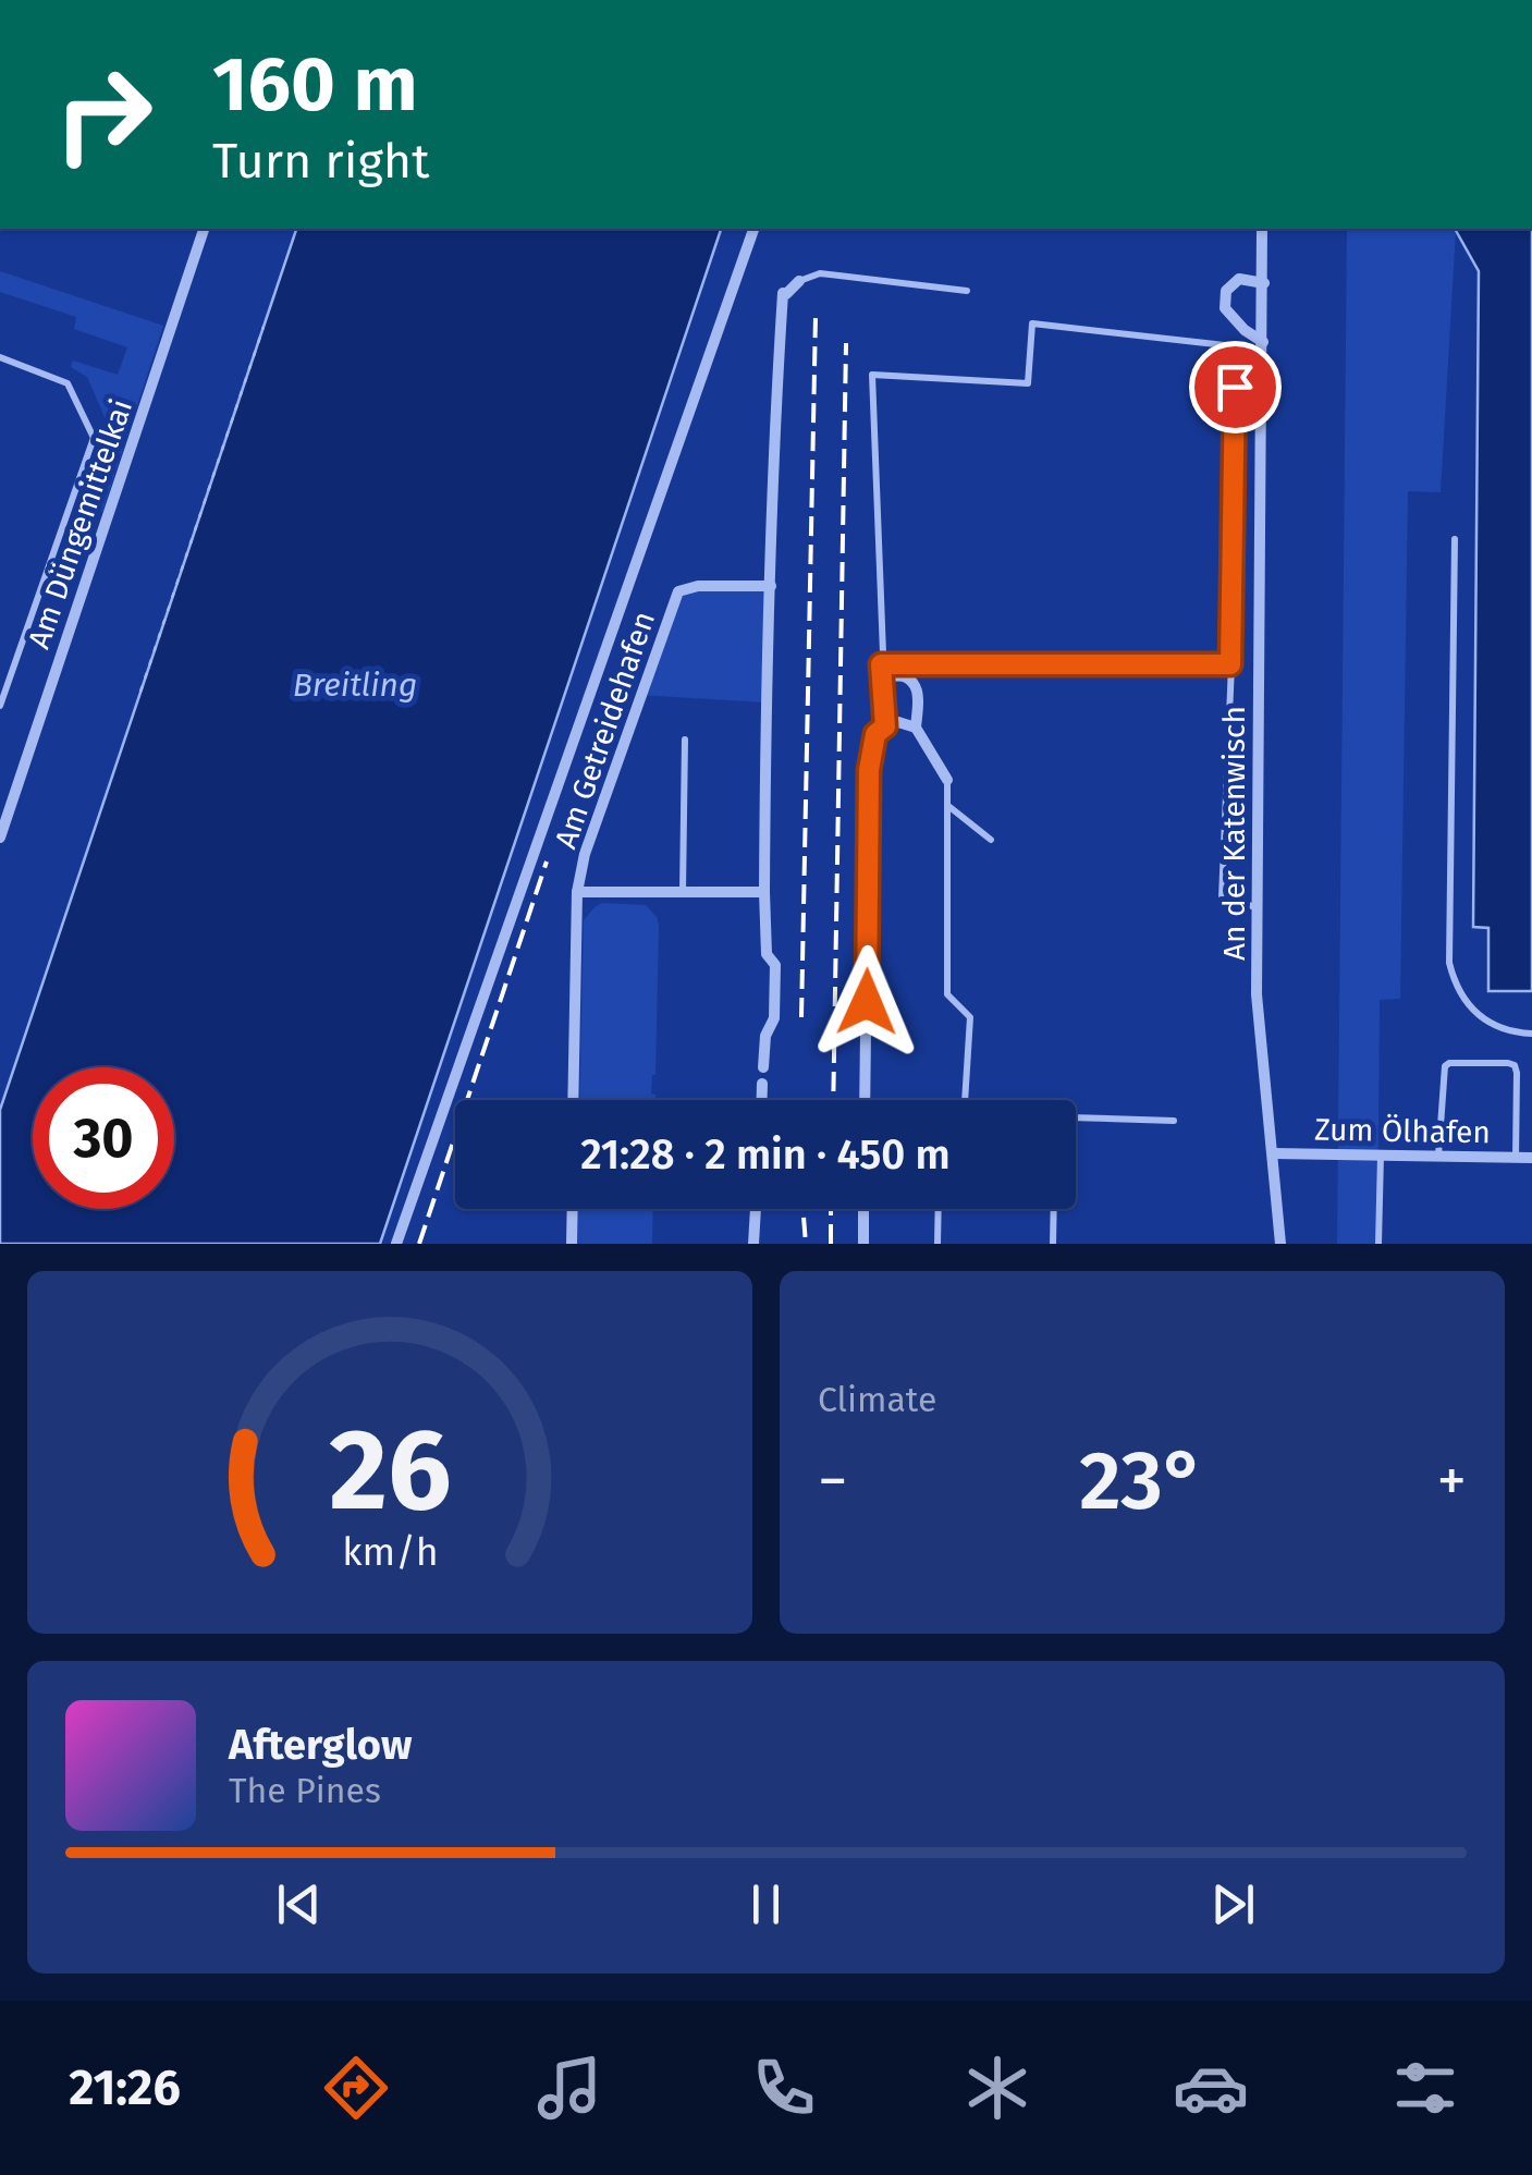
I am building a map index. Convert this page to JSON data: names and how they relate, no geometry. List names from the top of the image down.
{
  "streets": {
    "street": [
      "Am Düngemittelkai",
      "Am Getreidehafen",
      "An der Katenwisch",
      "Zum Ölhafen"
    ]
  },
  "crossings": [
    ["An der Katenwisch", "Zum Ölhafen"]
  ],
  "water": ["Breitling"],
  "page": {
    "turn": ["160 m", "Turn right"],
    "limit": "30",
    "trip": "21:28 · 2 min · 450 m",
    "tile": "Climate",
    "heat": ["−", "23°", "+"],
    "song": ["Afterglow", "The Pines"],
    "tabs": "21:26",
    "gauge": ["26", "km/h"]
  }
}
